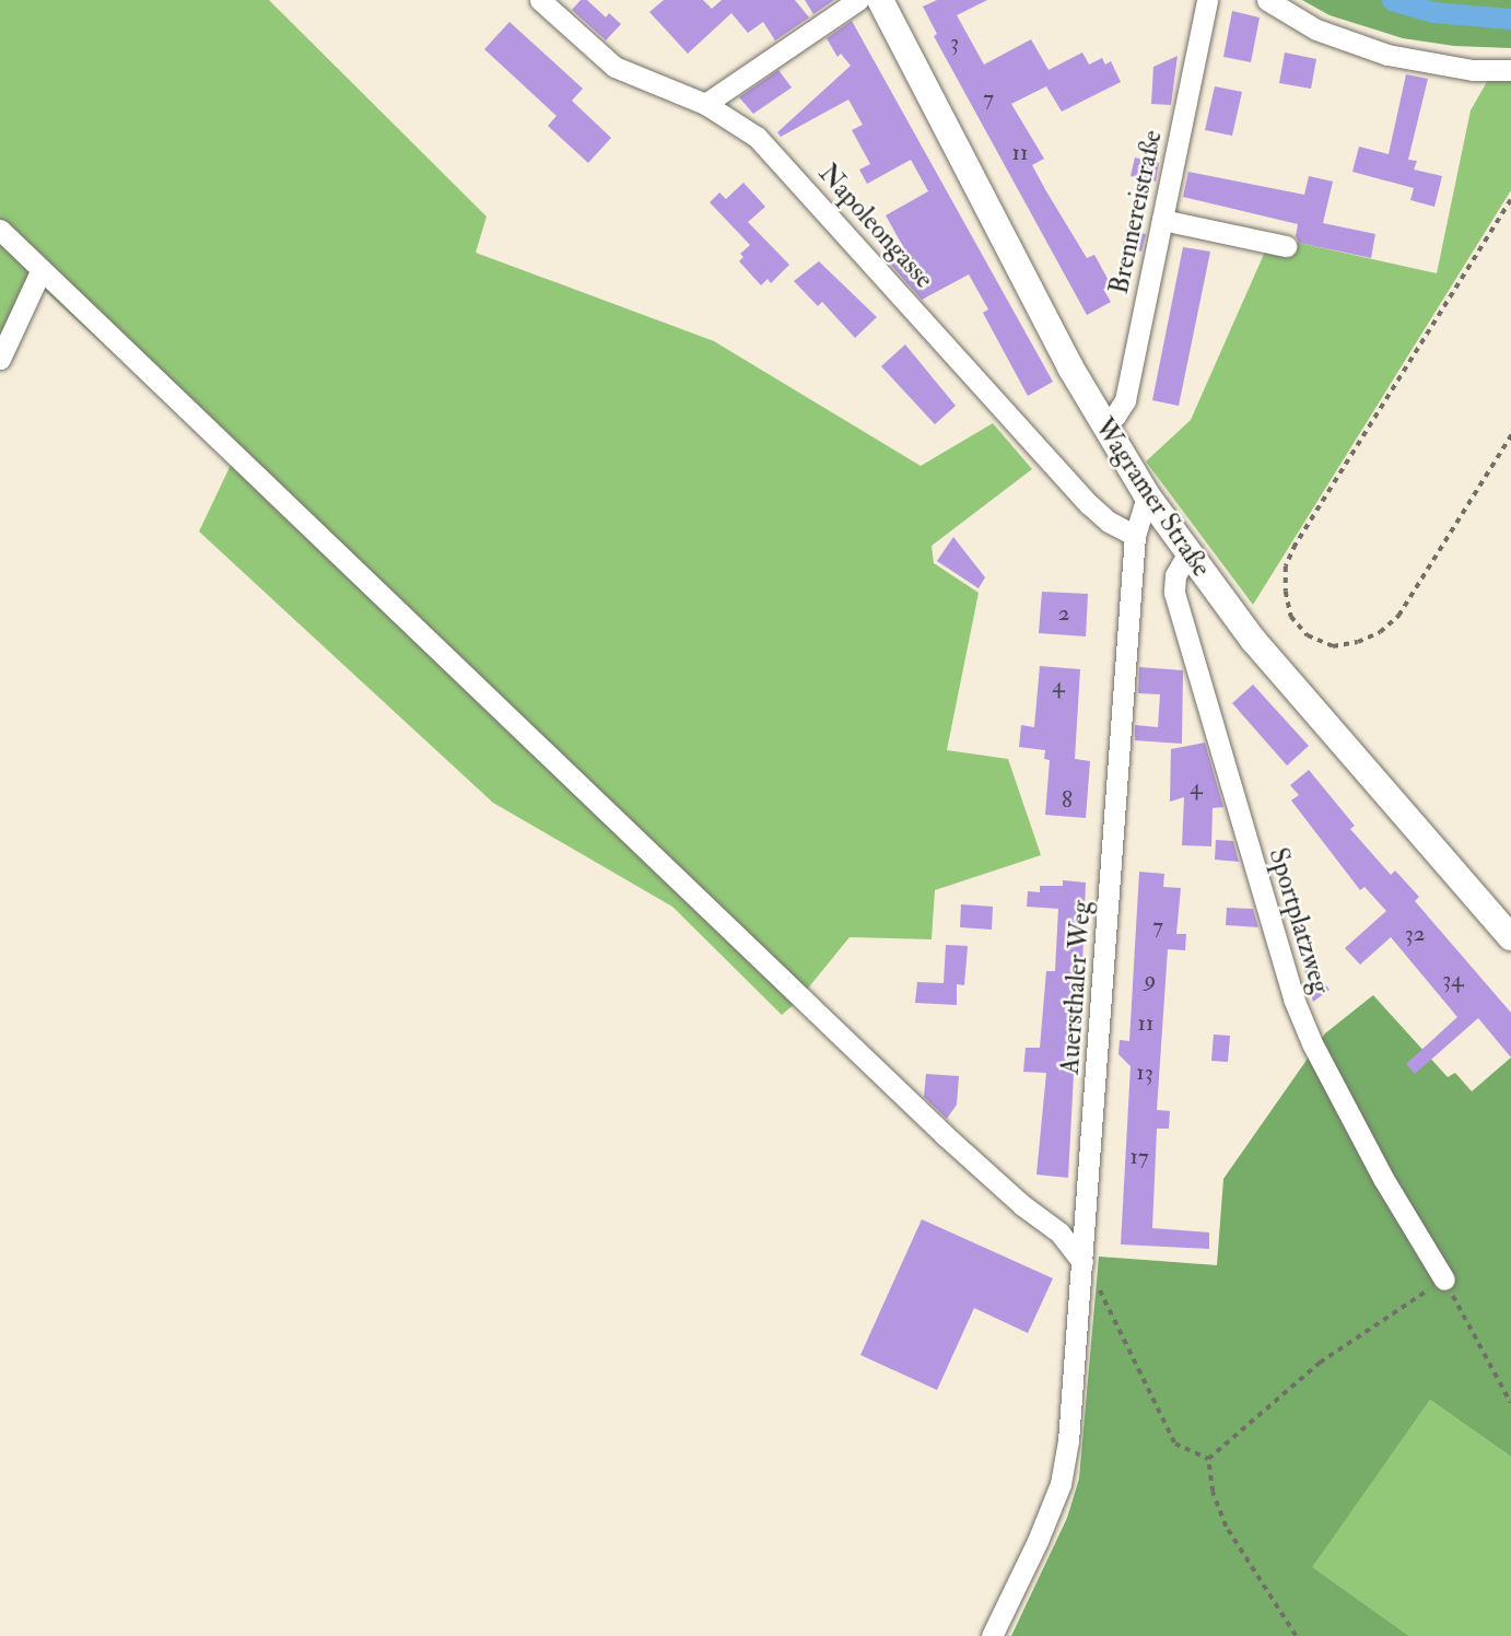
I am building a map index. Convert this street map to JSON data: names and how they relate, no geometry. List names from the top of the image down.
{
  "streets": {
    "main road": ["Wagramer Straße"],
    "street": [
      "Brennereistraße",
      "Napoleongasse",
      "Sportplatzweg",
      "Auersthaler Weg"
    ]
  },
  "crossings": [
    ["Brennereistraße", "Wagramer Straße"],
    ["Napoleongasse", "Auersthaler Weg"],
    ["Wagramer Straße", "Sportplatzweg"],
    ["Wagramer Straße", "Auersthaler Weg"]
  ],
  "house_numbers": [
    "3",
    "7",
    "11",
    "2",
    "4",
    "4",
    "8",
    "7",
    "32",
    "9",
    "34",
    "11",
    "13",
    "17"
  ]
}
